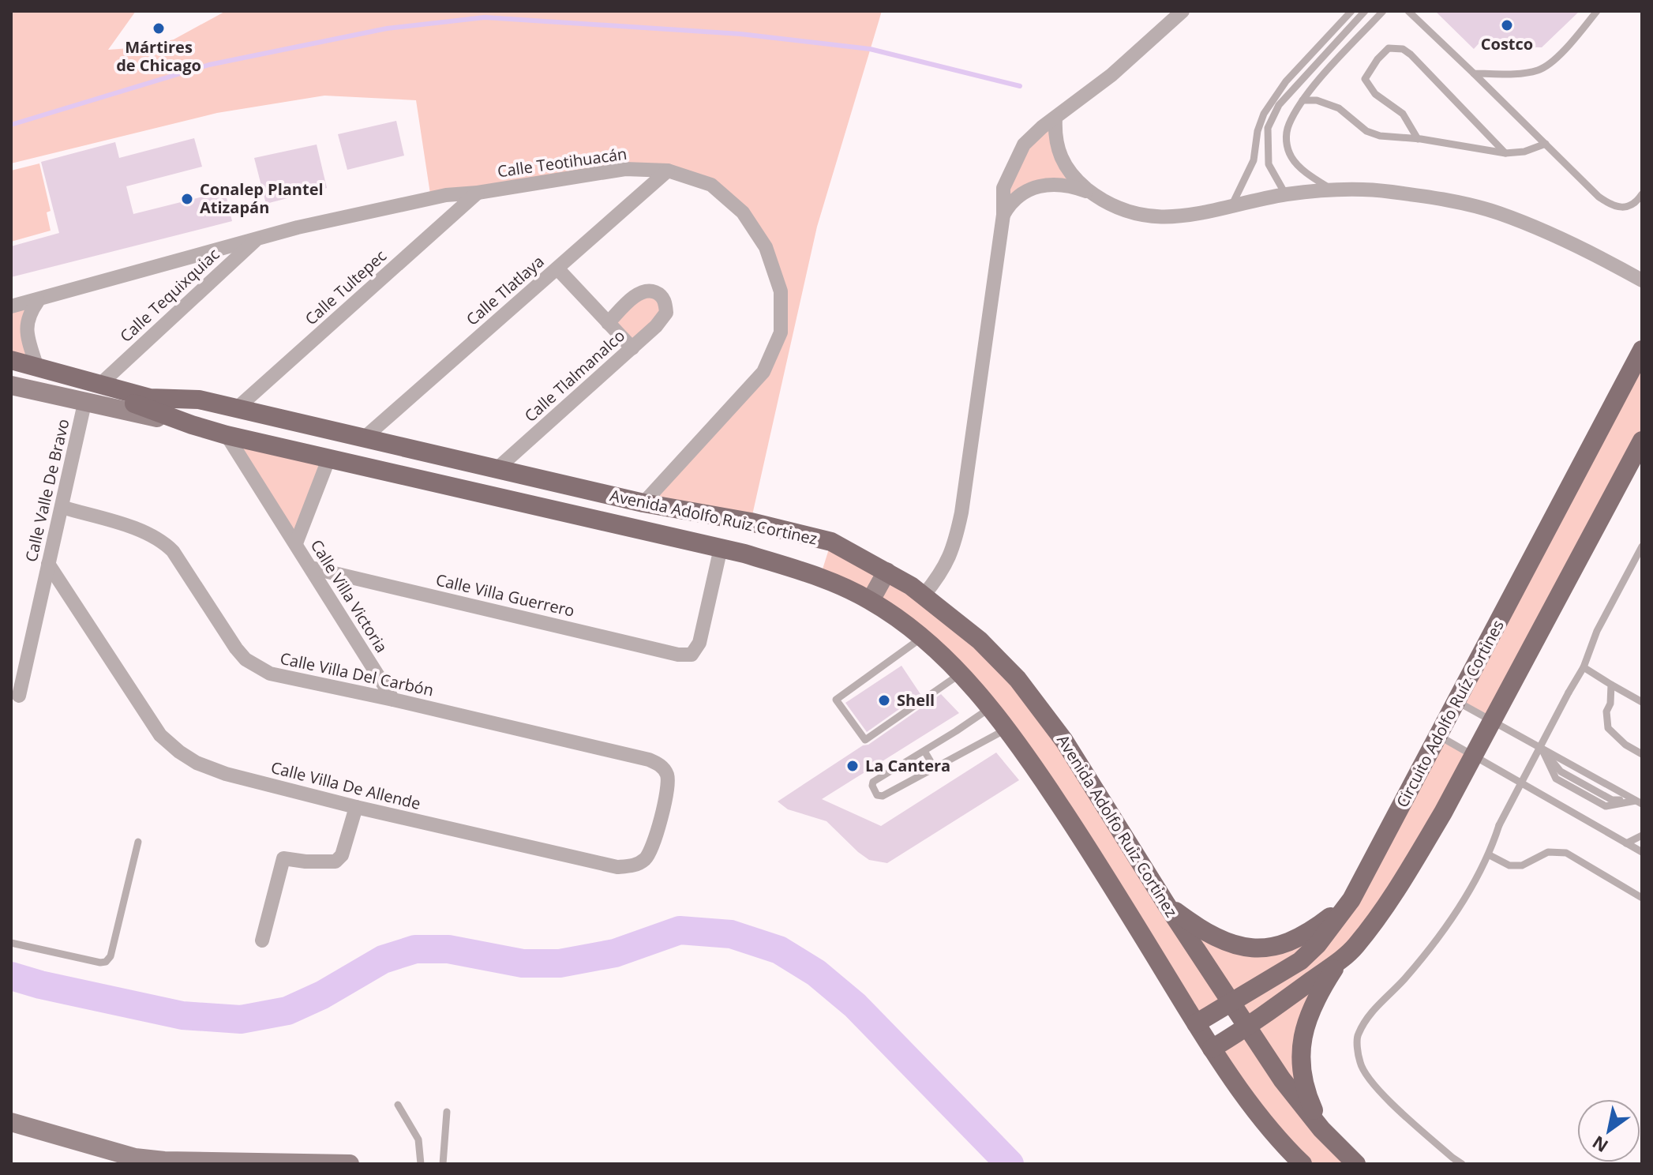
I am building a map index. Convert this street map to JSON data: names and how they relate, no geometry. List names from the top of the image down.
{
  "streets": {
    "main road": ["Avenida Adolfo Ruiz Cortinez", "Circuito Adolfo Ruíz Cortines"],
    "street": [
      "Calle Teotihuacán",
      "Calle Tultepec",
      "Calle Tlatlaya",
      "Calle Tequixquiac",
      "Calle Tlalmanalco",
      "Calle Valle De Bravo",
      "Calle Villa Guerrero",
      "Calle Villa Victoria",
      "Calle Villa Del Carbón",
      "Calle Villa De Allende"
    ]
  },
  "crossings": [
    ["Calle Teotihuacán", "Calle Tultepec"],
    ["Calle Teotihuacán", "Calle Tlatlaya"],
    ["Calle Teotihuacán", "Calle Tequixquiac"],
    ["Calle Teotihuacán", "Avenida Adolfo Ruiz Cortinez"],
    ["Calle Tultepec", "Avenida Adolfo Ruiz Cortinez"],
    ["Calle Tlatlaya", "Avenida Adolfo Ruiz Cortinez"],
    ["Calle Tequixquiac", "Avenida Adolfo Ruiz Cortinez"],
    ["Calle Tlalmanalco", "Avenida Adolfo Ruiz Cortinez"],
    ["Calle Valle De Bravo", "Avenida Adolfo Ruiz Cortinez"],
    ["Calle Valle De Bravo", "Calle Villa Del Carbón"],
    ["Calle Valle De Bravo", "Calle Villa De Allende"],
    ["Avenida Adolfo Ruiz Cortinez", "Calle Villa Guerrero"],
    ["Avenida Adolfo Ruiz Cortinez", "Calle Villa Victoria"],
    ["Avenida Adolfo Ruiz Cortinez", "Circuito Adolfo Ruíz Cortines"],
    ["Calle Villa Guerrero", "Calle Villa Victoria"],
    ["Calle Villa Victoria", "Calle Villa Del Carbón"],
    ["Calle Villa Del Carbón", "Calle Villa De Allende"]
  ],
  "places": [
    "Costco",
    "Mártires de Chicago",
    "Conalep Plantel Atizapán",
    "Shell",
    "La Cantera"
  ],
  "north": "bottom left"
}
